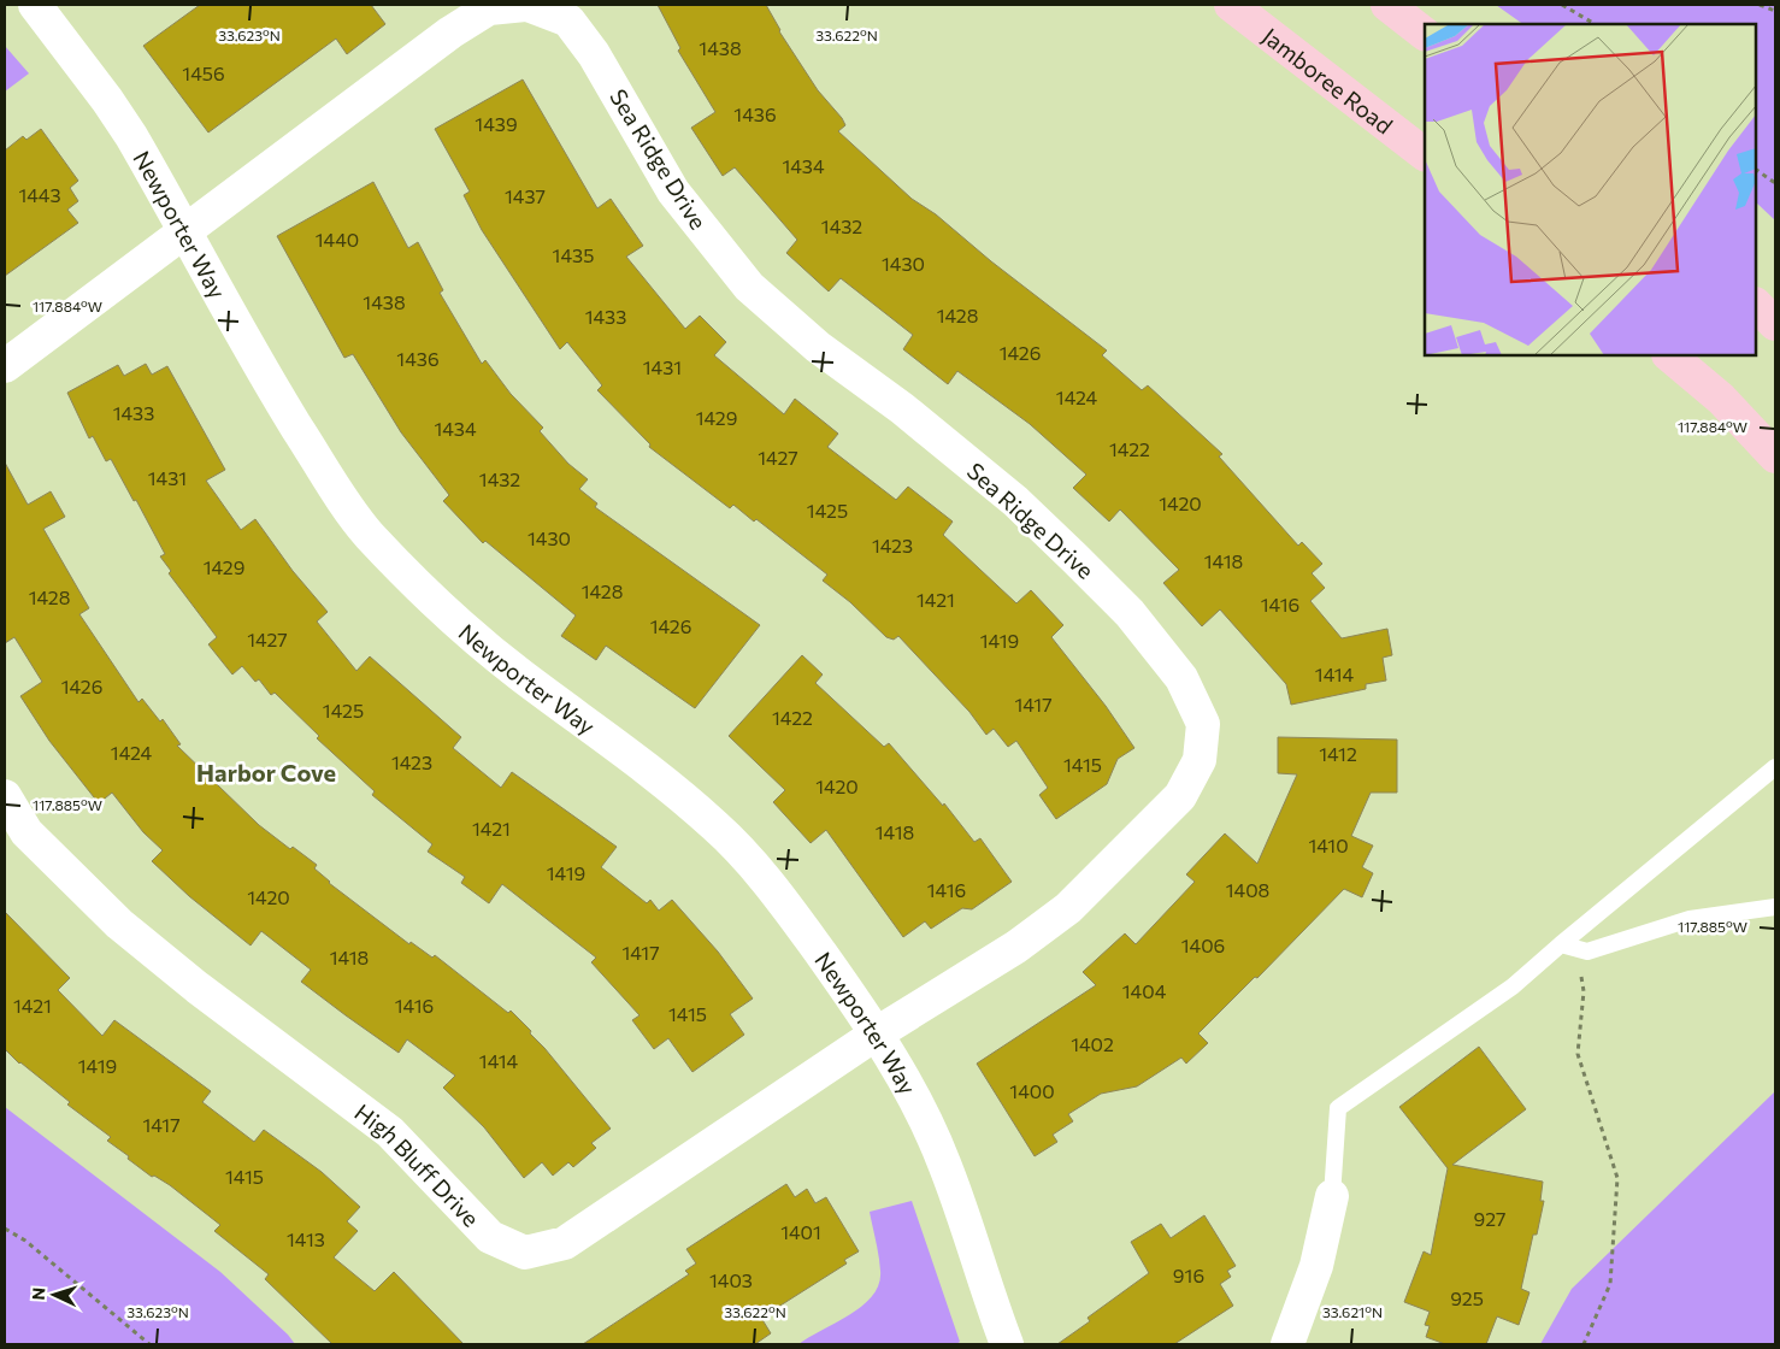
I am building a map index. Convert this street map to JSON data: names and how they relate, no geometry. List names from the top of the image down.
{
  "streets": {
    "main road": ["Jamboree Road"],
    "street": ["Sea Ridge Drive", "Newporter Way", "High Bluff Drive"]
  },
  "crossings": [
    ["Sea Ridge Drive", "Newporter Way"],
    ["Sea Ridge Drive", "High Bluff Drive"],
    ["Newporter Way", "High Bluff Drive"]
  ],
  "districts": ["Harbor Cove"],
  "house_numbers": [
    "1438",
    "1456",
    "1436",
    "1439",
    "1434",
    "1443",
    "1437",
    "1432",
    "1440",
    "1435",
    "1430",
    "1438",
    "1428",
    "1433",
    "1426",
    "1436",
    "1431",
    "1424",
    "1433",
    "1429",
    "1434",
    "1422",
    "1427",
    "1431",
    "1432",
    "1420",
    "1425",
    "1430",
    "1423",
    "1418",
    "1429",
    "1428",
    "1428",
    "1421",
    "1416",
    "1426",
    "1427",
    "1419",
    "1414",
    "1426",
    "1417",
    "1425",
    "1422",
    "1424",
    "1412",
    "1423",
    "1415",
    "1420",
    "1421",
    "1418",
    "1410",
    "1419",
    "1416",
    "1408",
    "1420",
    "1406",
    "1417",
    "1418",
    "1404",
    "1421",
    "1416",
    "1415",
    "1402",
    "1414",
    "1419",
    "1400",
    "1417",
    "1415",
    "927",
    "1401",
    "1413",
    "916",
    "1403",
    "925"
  ],
  "north": "left",
  "coordinates": [
    "33.623°N",
    "33.622°N",
    "117.884°W",
    "117.885°W",
    "33.621°N"
  ]
}
